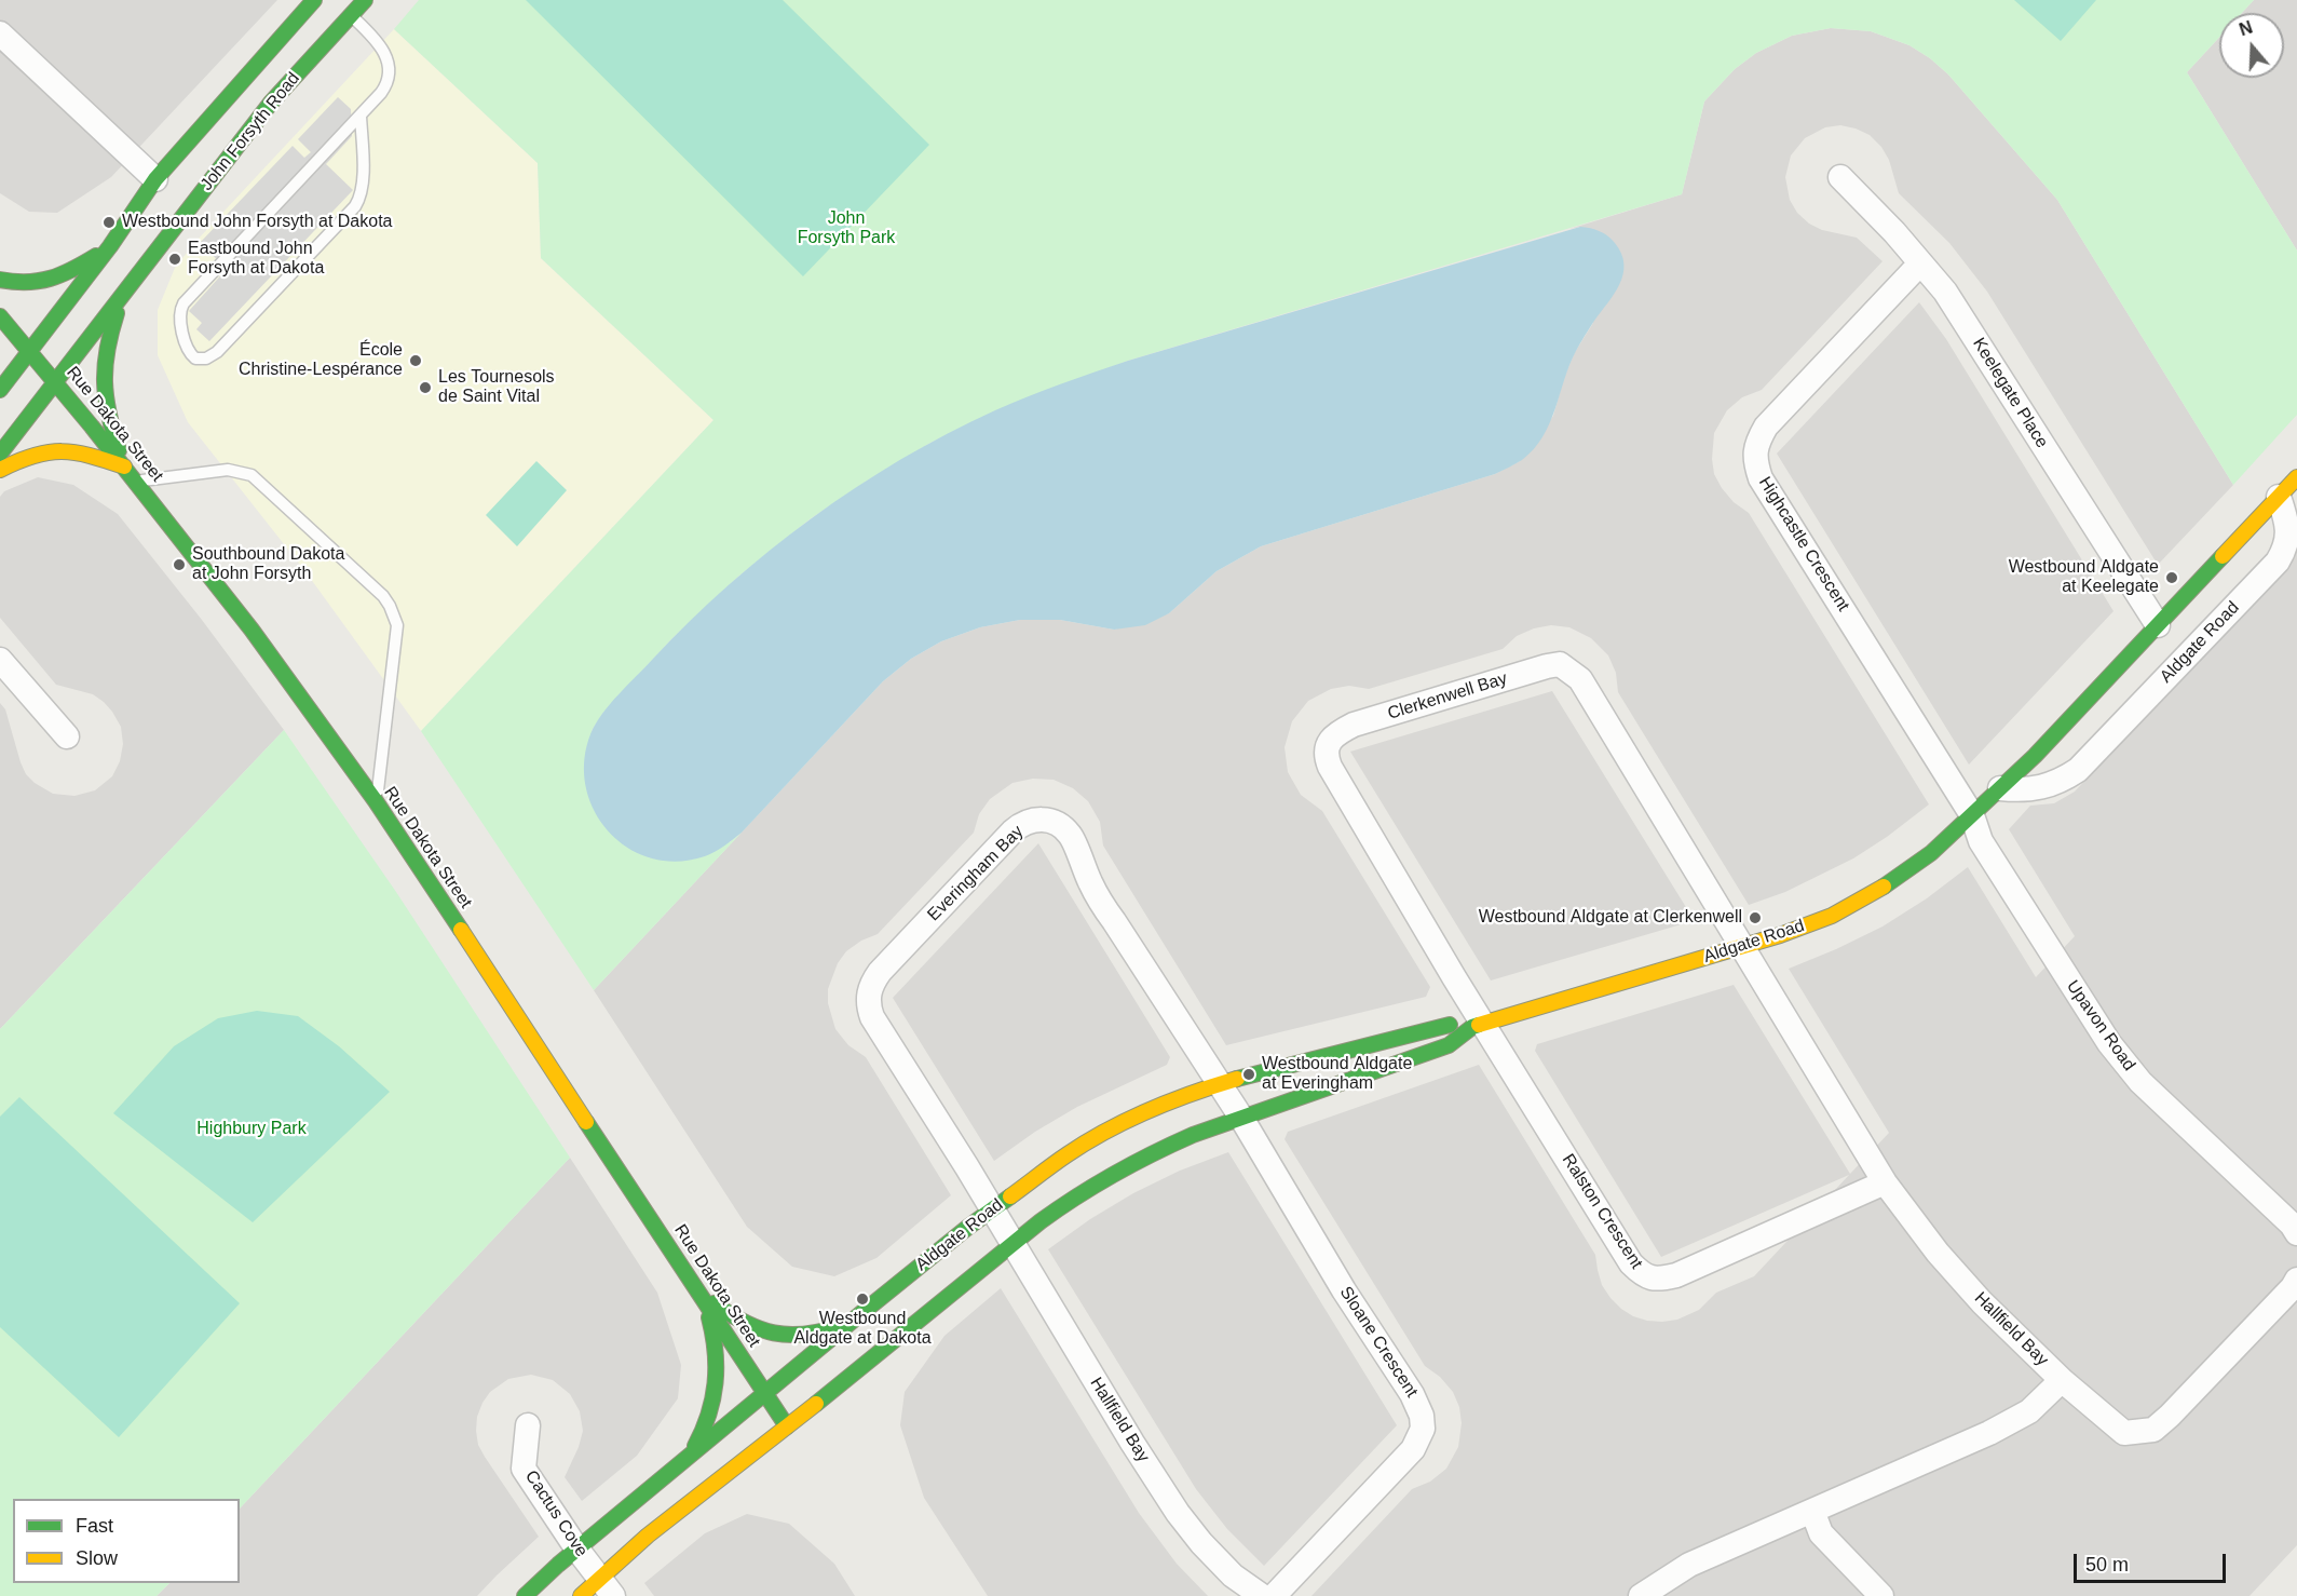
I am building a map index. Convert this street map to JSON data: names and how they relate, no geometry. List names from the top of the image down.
{
  "streets": {
    "street": [
      "John Forsyth Road",
      "Keelegate Place",
      "Rue Dakota Street",
      "Highcastle Crescent",
      "Aldgate Road",
      "Clerkenwell Bay",
      "Everingham Bay",
      "Upavon Road",
      "Ralston Crescent",
      "Hallfield Bay",
      "Sloane Crescent",
      "Cactus Cove"
    ]
  },
  "crossings": [
    ["John Forsyth Road", "Rue Dakota Street"],
    ["Keelegate Place", "Highcastle Crescent"],
    ["Keelegate Place", "Aldgate Road"],
    ["Rue Dakota Street", "Aldgate Road"],
    ["Highcastle Crescent", "Aldgate Road"],
    ["Highcastle Crescent", "Upavon Road"],
    ["Aldgate Road", "Clerkenwell Bay"],
    ["Aldgate Road", "Everingham Bay"],
    ["Aldgate Road", "Upavon Road"],
    ["Aldgate Road", "Ralston Crescent"],
    ["Aldgate Road", "Hallfield Bay"],
    ["Aldgate Road", "Sloane Crescent"],
    ["Aldgate Road", "Cactus Cove"],
    ["Clerkenwell Bay", "Ralston Crescent"],
    ["Clerkenwell Bay", "Hallfield Bay"],
    ["Everingham Bay", "Hallfield Bay"],
    ["Everingham Bay", "Sloane Crescent"],
    ["Ralston Crescent", "Hallfield Bay"]
  ],
  "parks": ["John Forsyth Park", "Highbury Park"],
  "places": [
    "Westbound John Forsyth at Dakota",
    "Eastbound John Forsyth at Dakota",
    "École Christine-Lespérance",
    "Les Tournesols de Saint Vital",
    "Southbound Dakota at John Forsyth",
    "Westbound Aldgate at Keelegate",
    "Westbound Aldgate at Clerkenwell",
    "Westbound Aldgate at Everingham",
    "Westbound Aldgate at Dakota"
  ],
  "legend": ["Fast", "Slow"],
  "scale_bar": "50 m",
  "north": "top"
}
